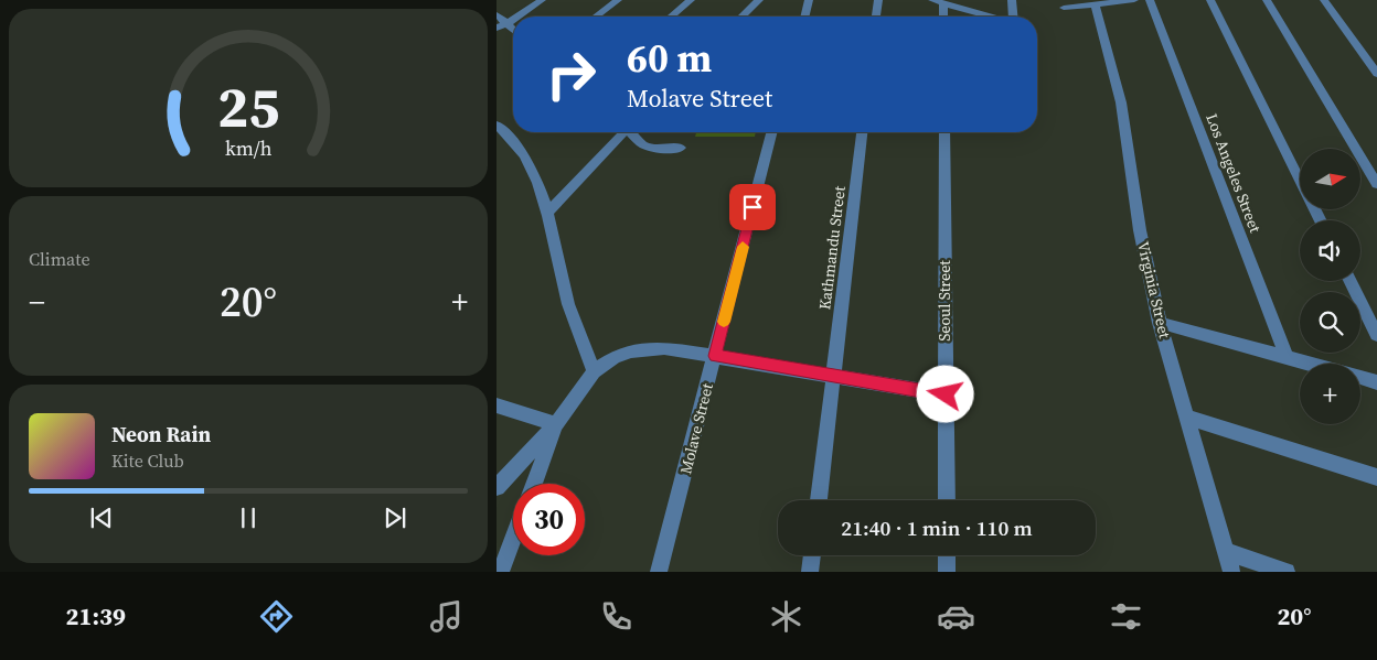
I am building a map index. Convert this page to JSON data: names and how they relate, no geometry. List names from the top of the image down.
{
  "streets": {
    "street": [
      "Los Angeles Street",
      "Kathmandu Street",
      "Virginia Street",
      "Seoul Street",
      "Molave Street"
    ]
  },
  "north": "right",
  "page": {
    "turn": ["60 m", "Molave Street"],
    "map_buttons": "+",
    "tile": "Climate",
    "heat": ["−", "20°", "+"],
    "song": ["Neon Rain", "Kite Club"],
    "limit": "30",
    "trip": "21:40 · 1 min · 110 m",
    "tabs": ["21:39", "20°"],
    "gauge": ["25", "km/h"]
  }
}
